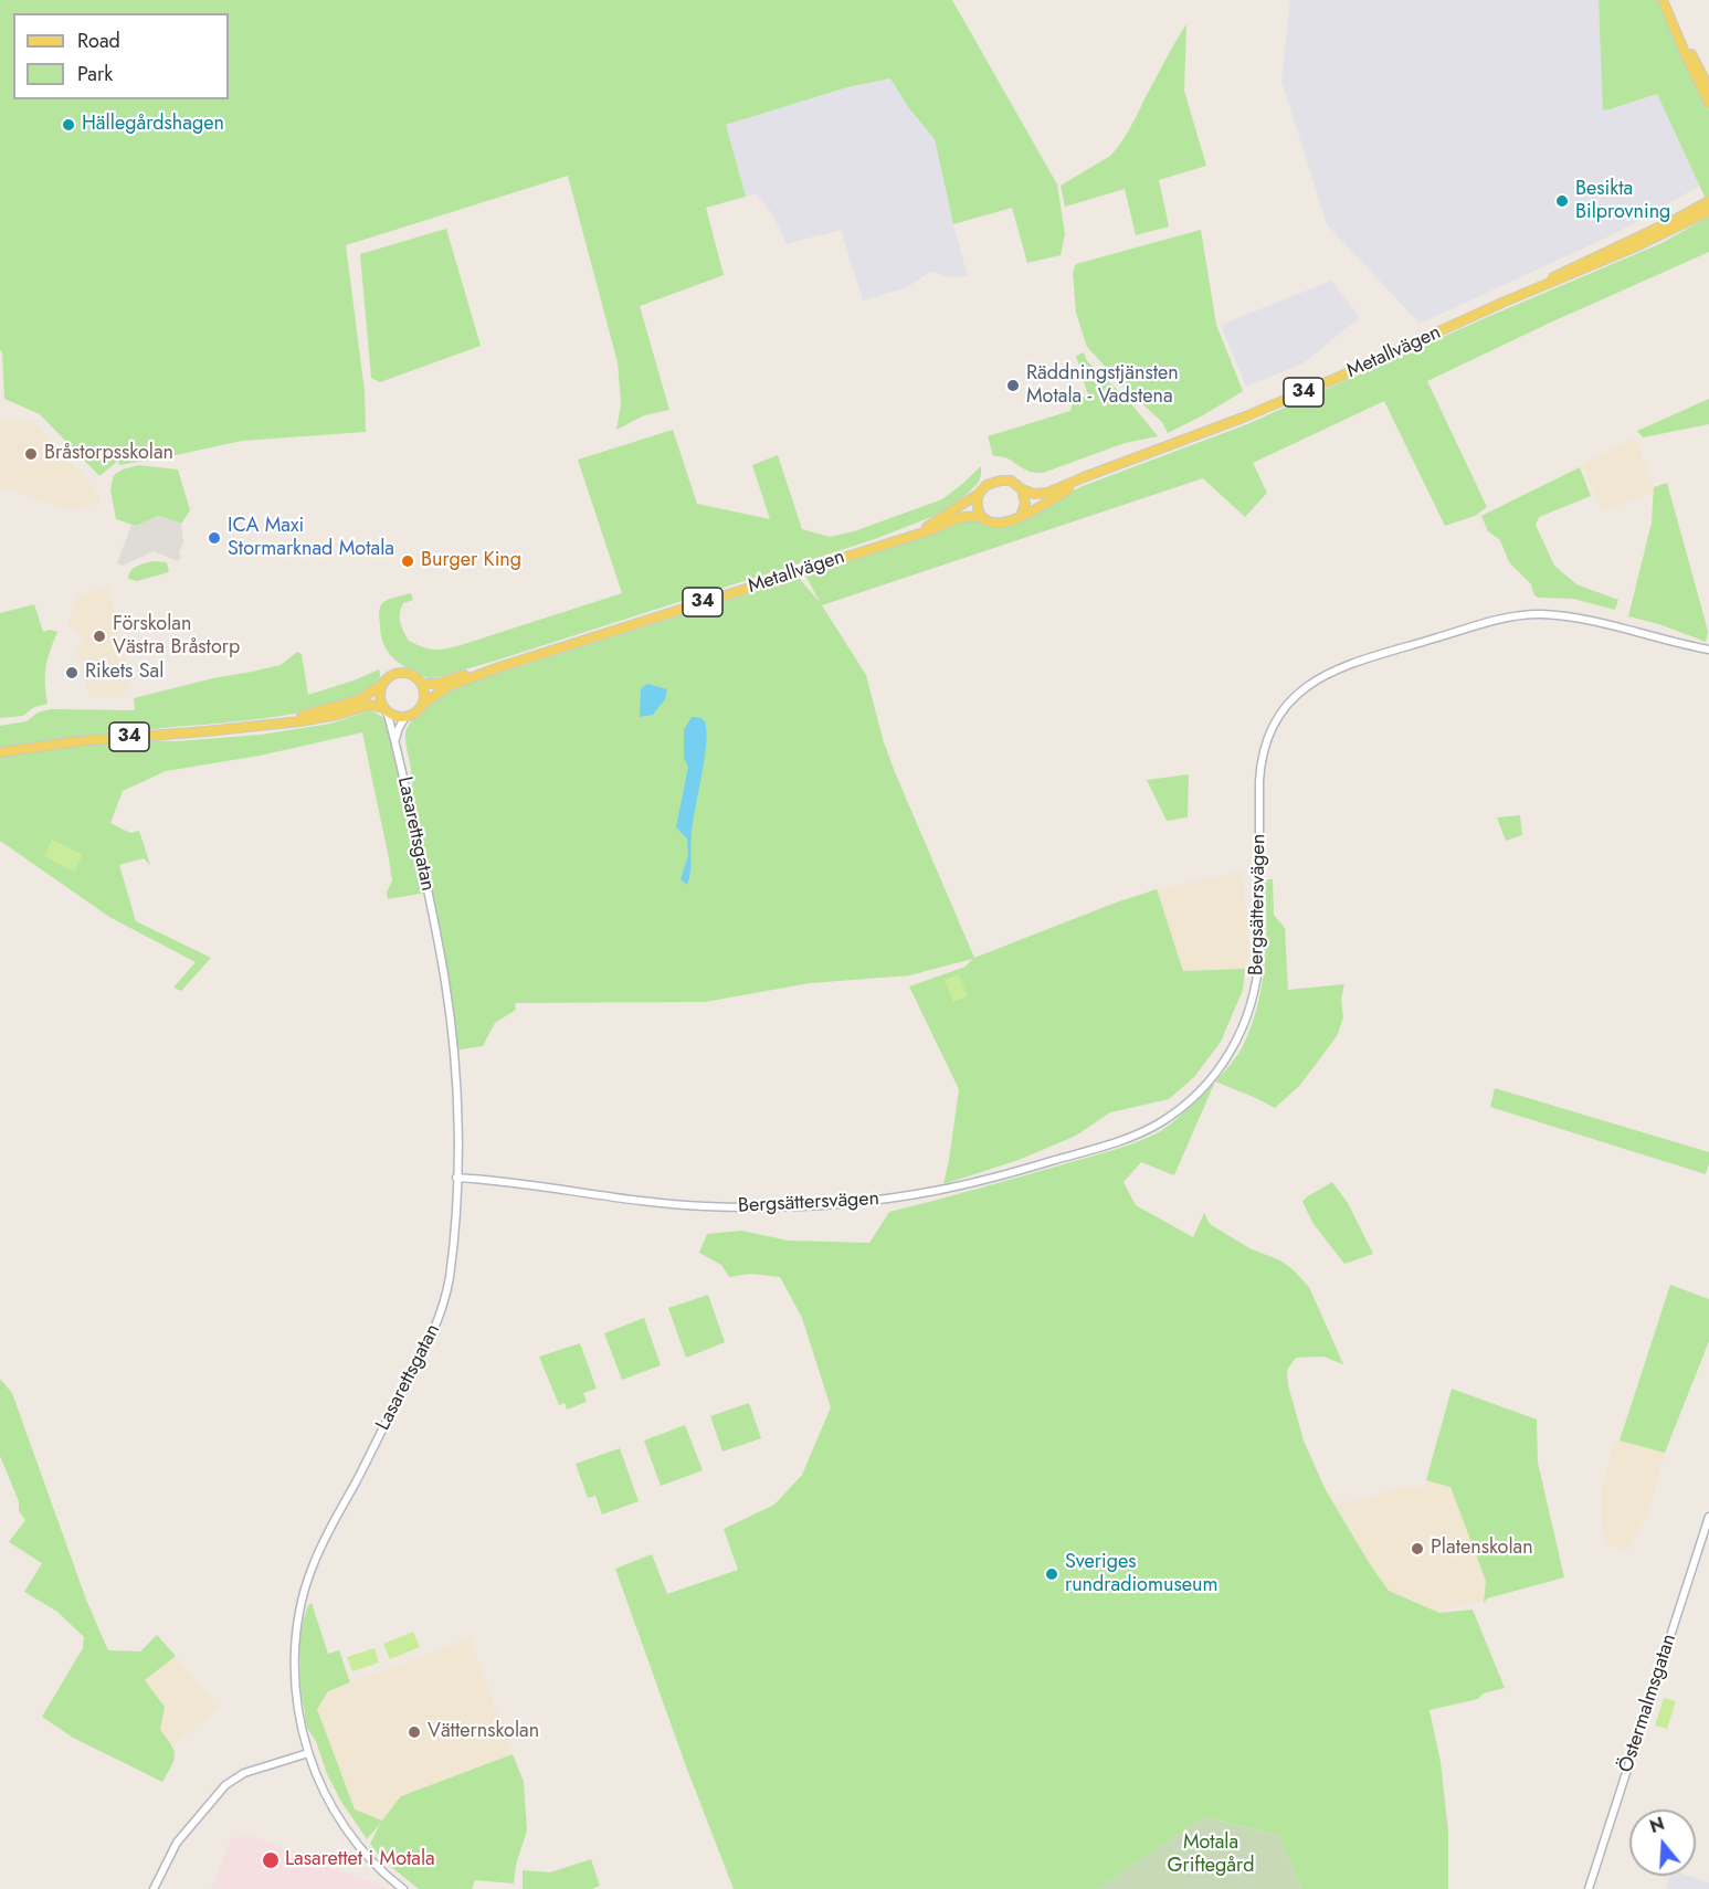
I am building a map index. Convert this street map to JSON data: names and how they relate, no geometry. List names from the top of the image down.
{
  "streets": {
    "main road": ["Metallvägen", "34"],
    "street": ["Lasarettsgatan", "Bergsättersvägen", "Östermalmsgatan"]
  },
  "crossings": [
    ["Metallvägen", "34"],
    ["Metallvägen", "Lasarettsgatan"],
    ["34", "Lasarettsgatan"],
    ["Lasarettsgatan", "Bergsättersvägen"]
  ],
  "parks": ["Motala Griftegård"],
  "places": [
    "Hällegårdshagen",
    "Besikta Bilprovning",
    "Räddningstjänsten Motala - Vadstena",
    "Bråstorpsskolan",
    "ICA Maxi Stormarknad Motala",
    "Burger King",
    "Förskolan Västra Bråstorp",
    "Rikets Sal",
    "Platenskolan",
    "Sveriges rundradiomuseum",
    "Vätternskolan",
    "Lasarettet i Motala"
  ],
  "legend": ["Road", "Park"],
  "north": "top"
}
